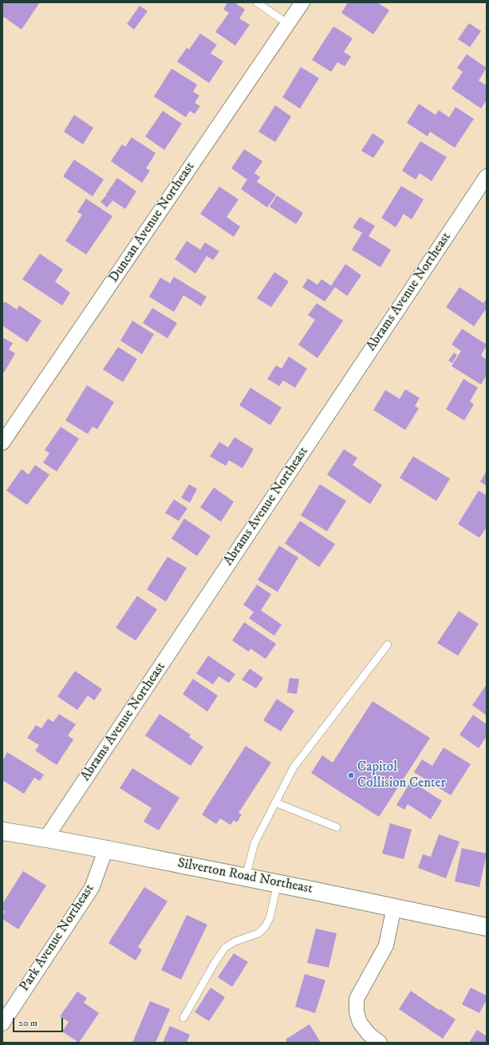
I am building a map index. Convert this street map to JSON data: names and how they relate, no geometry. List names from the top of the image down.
{
  "streets": {
    "main road": ["Silverton Road Northeast"],
    "street": ["Duncan Avenue Northeast", "Abrams Avenue Northeast", "Park Avenue Northeast"]
  },
  "crossings": [
    ["Abrams Avenue Northeast", "Silverton Road Northeast"],
    ["Silverton Road Northeast", "Park Avenue Northeast"]
  ],
  "places": ["Capitol Collision Center"],
  "scale_bar": "20 m"
}
